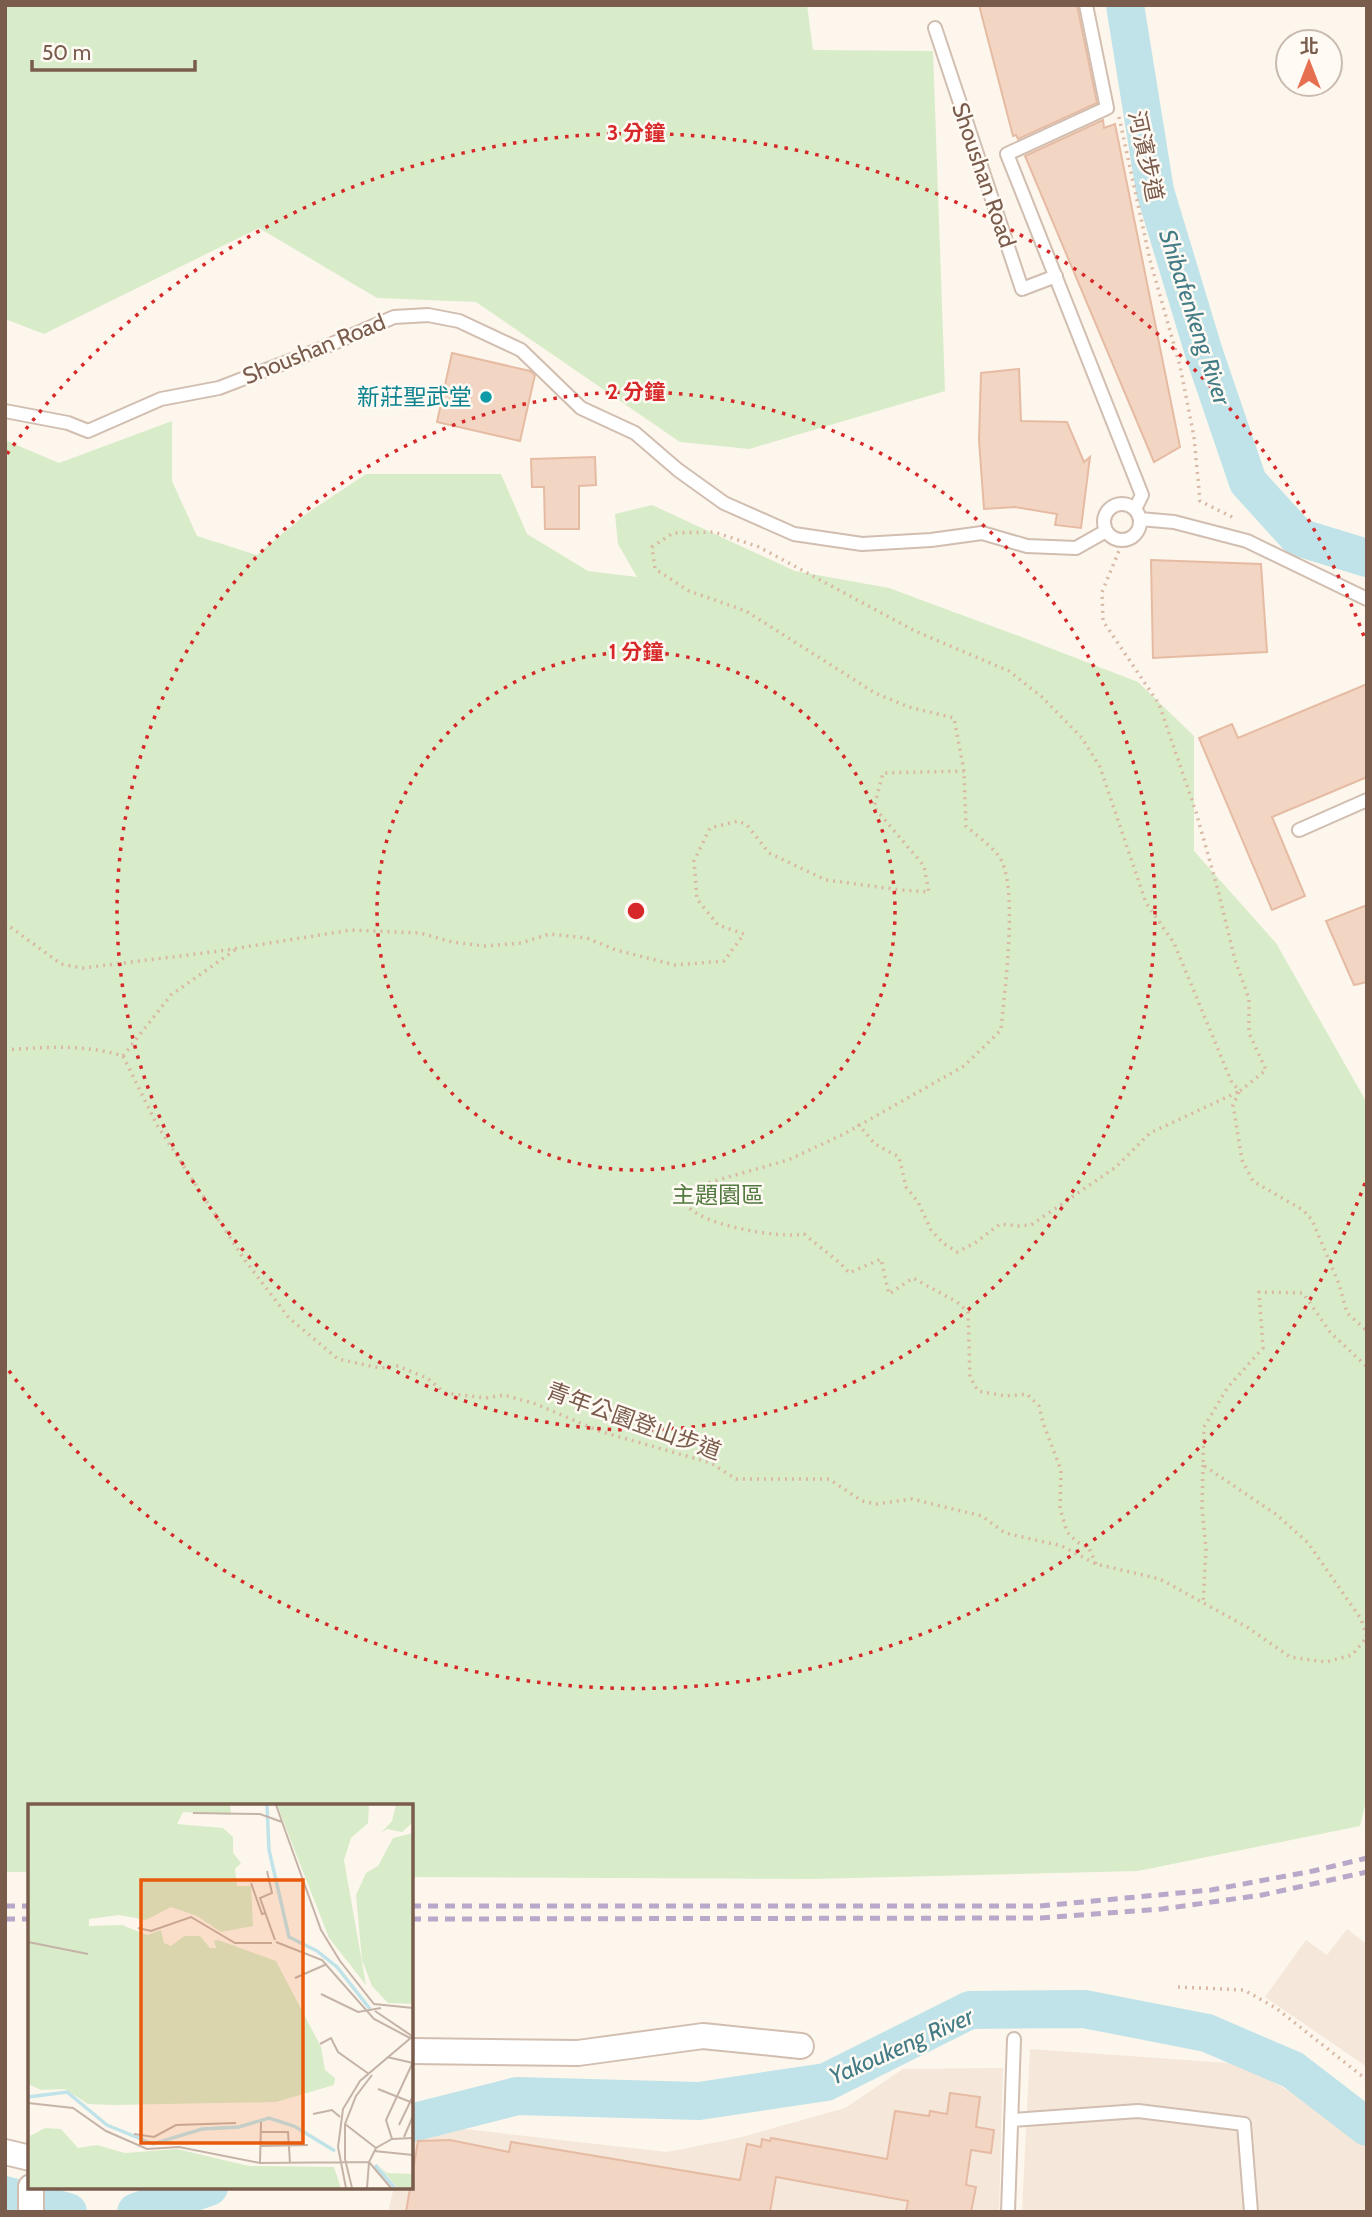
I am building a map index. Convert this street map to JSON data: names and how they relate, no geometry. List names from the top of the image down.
{
  "streets": {
    "lane": ["Shoushan Road"],
    "path": ["河濱步道", "青年公園登山步道"]
  },
  "water": ["Shibafenkeng River", "Yakoukeng River"],
  "parks": ["主題園區"],
  "places": ["新莊聖武堂"],
  "scale_bar": "50 m",
  "north": "top",
  "rings": ["3 分鐘", "2 分鐘", "1 分鐘"]
}
